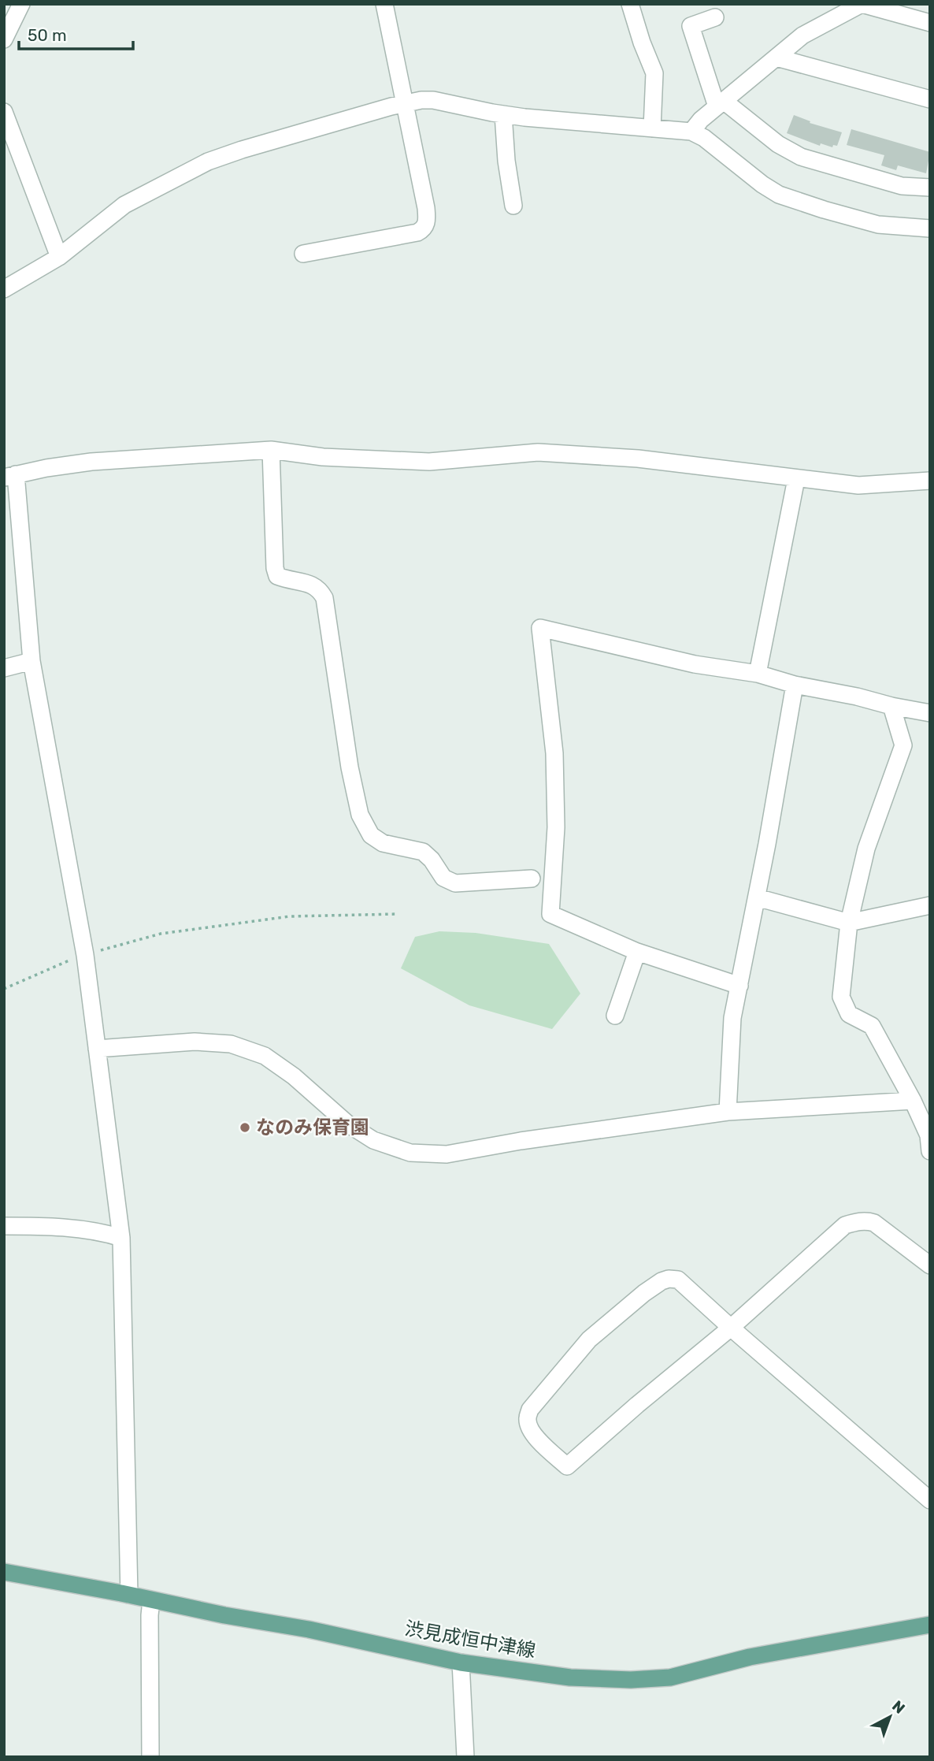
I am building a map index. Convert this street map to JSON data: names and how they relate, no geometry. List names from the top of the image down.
{
  "streets": {
    "main road": ["渋見成恒中津線"]
  },
  "places": ["なのみ保育園"],
  "scale_bar": "50 m",
  "north": "top right"
}
